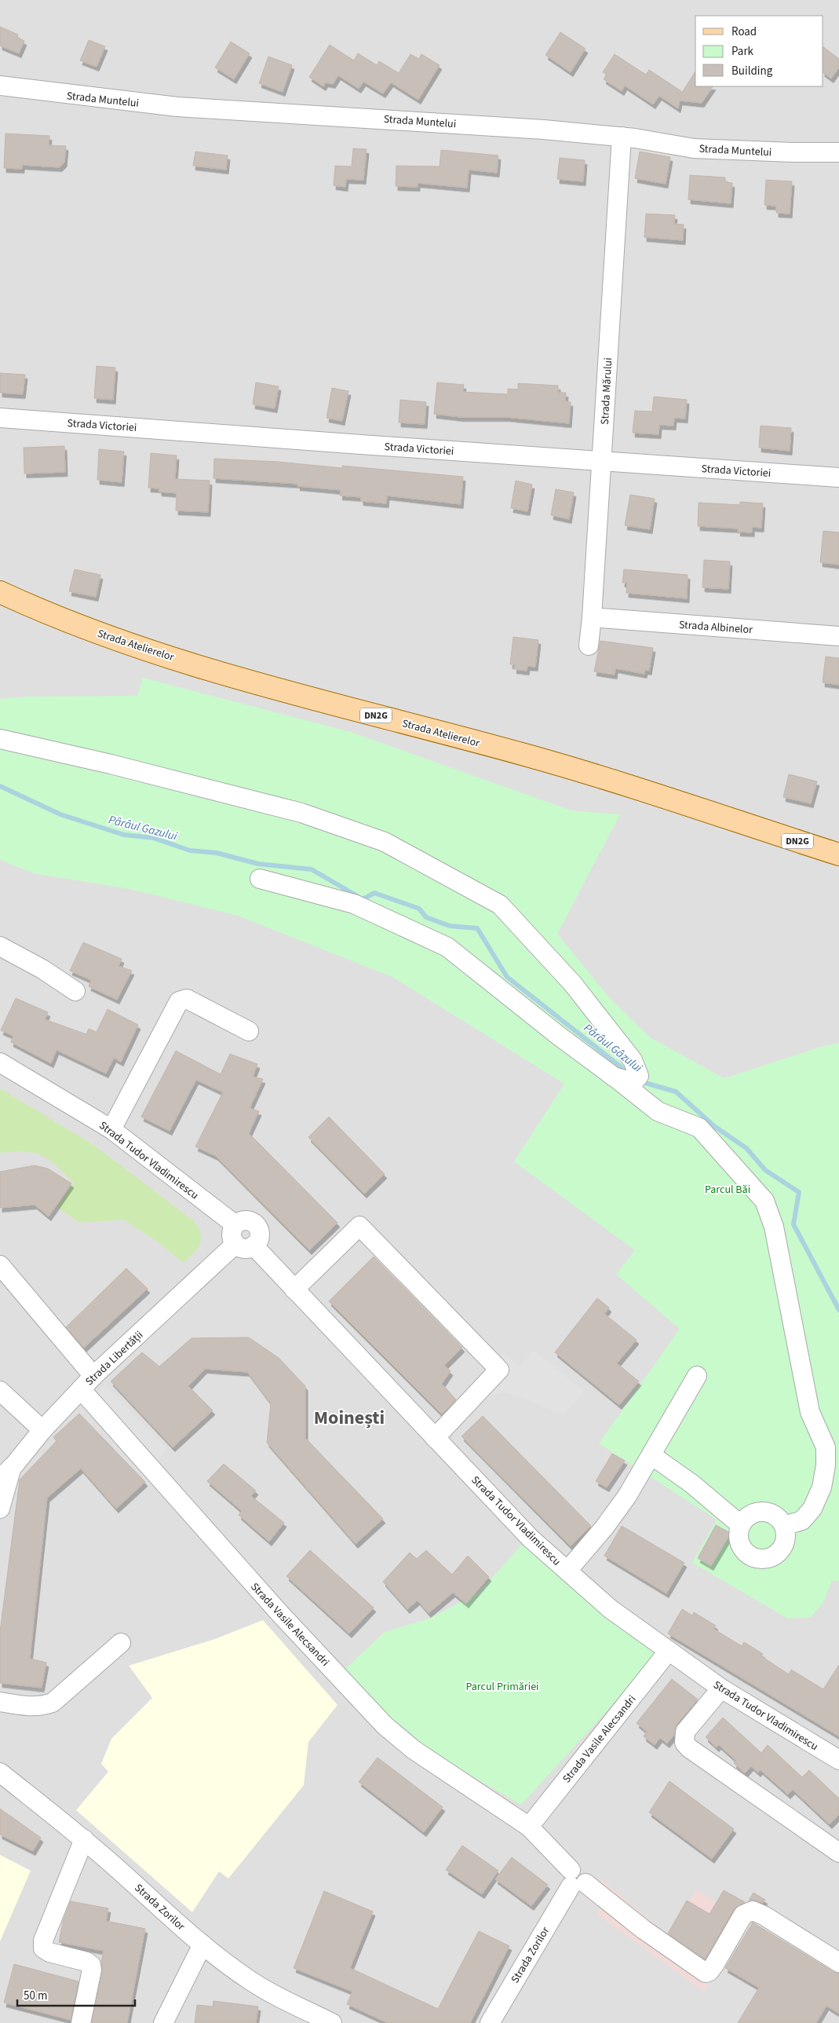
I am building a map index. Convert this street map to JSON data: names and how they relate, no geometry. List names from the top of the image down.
{
  "streets": {
    "main road": ["Strada Atelierelor", "DN2G"],
    "street": [
      "Strada Muntelui",
      "Strada Mărului",
      "Strada Victoriei",
      "Strada Albinelor",
      "Strada Tudor Vladimirescu",
      "Strada Libertății",
      "Strada Vasile Alecsandri",
      "Strada Zorilor"
    ]
  },
  "crossings": [
    ["Strada Muntelui", "Strada Mărului"],
    ["Strada Mărului", "Strada Victoriei"],
    ["Strada Mărului", "Strada Albinelor"],
    ["Strada Tudor Vladimirescu", "Strada Libertății"],
    ["Strada Tudor Vladimirescu", "Strada Vasile Alecsandri"],
    ["Strada Libertății", "Strada Vasile Alecsandri"],
    ["Strada Vasile Alecsandri", "Strada Zorilor"]
  ],
  "districts": ["Moinești"],
  "water": ["Pârâul Gazului", "Pârâul Gâzului"],
  "parks": ["Parcul Băi", "Parcul Primăriei"],
  "legend": ["Road", "Park", "Building"],
  "scale_bar": "50 m"
}
